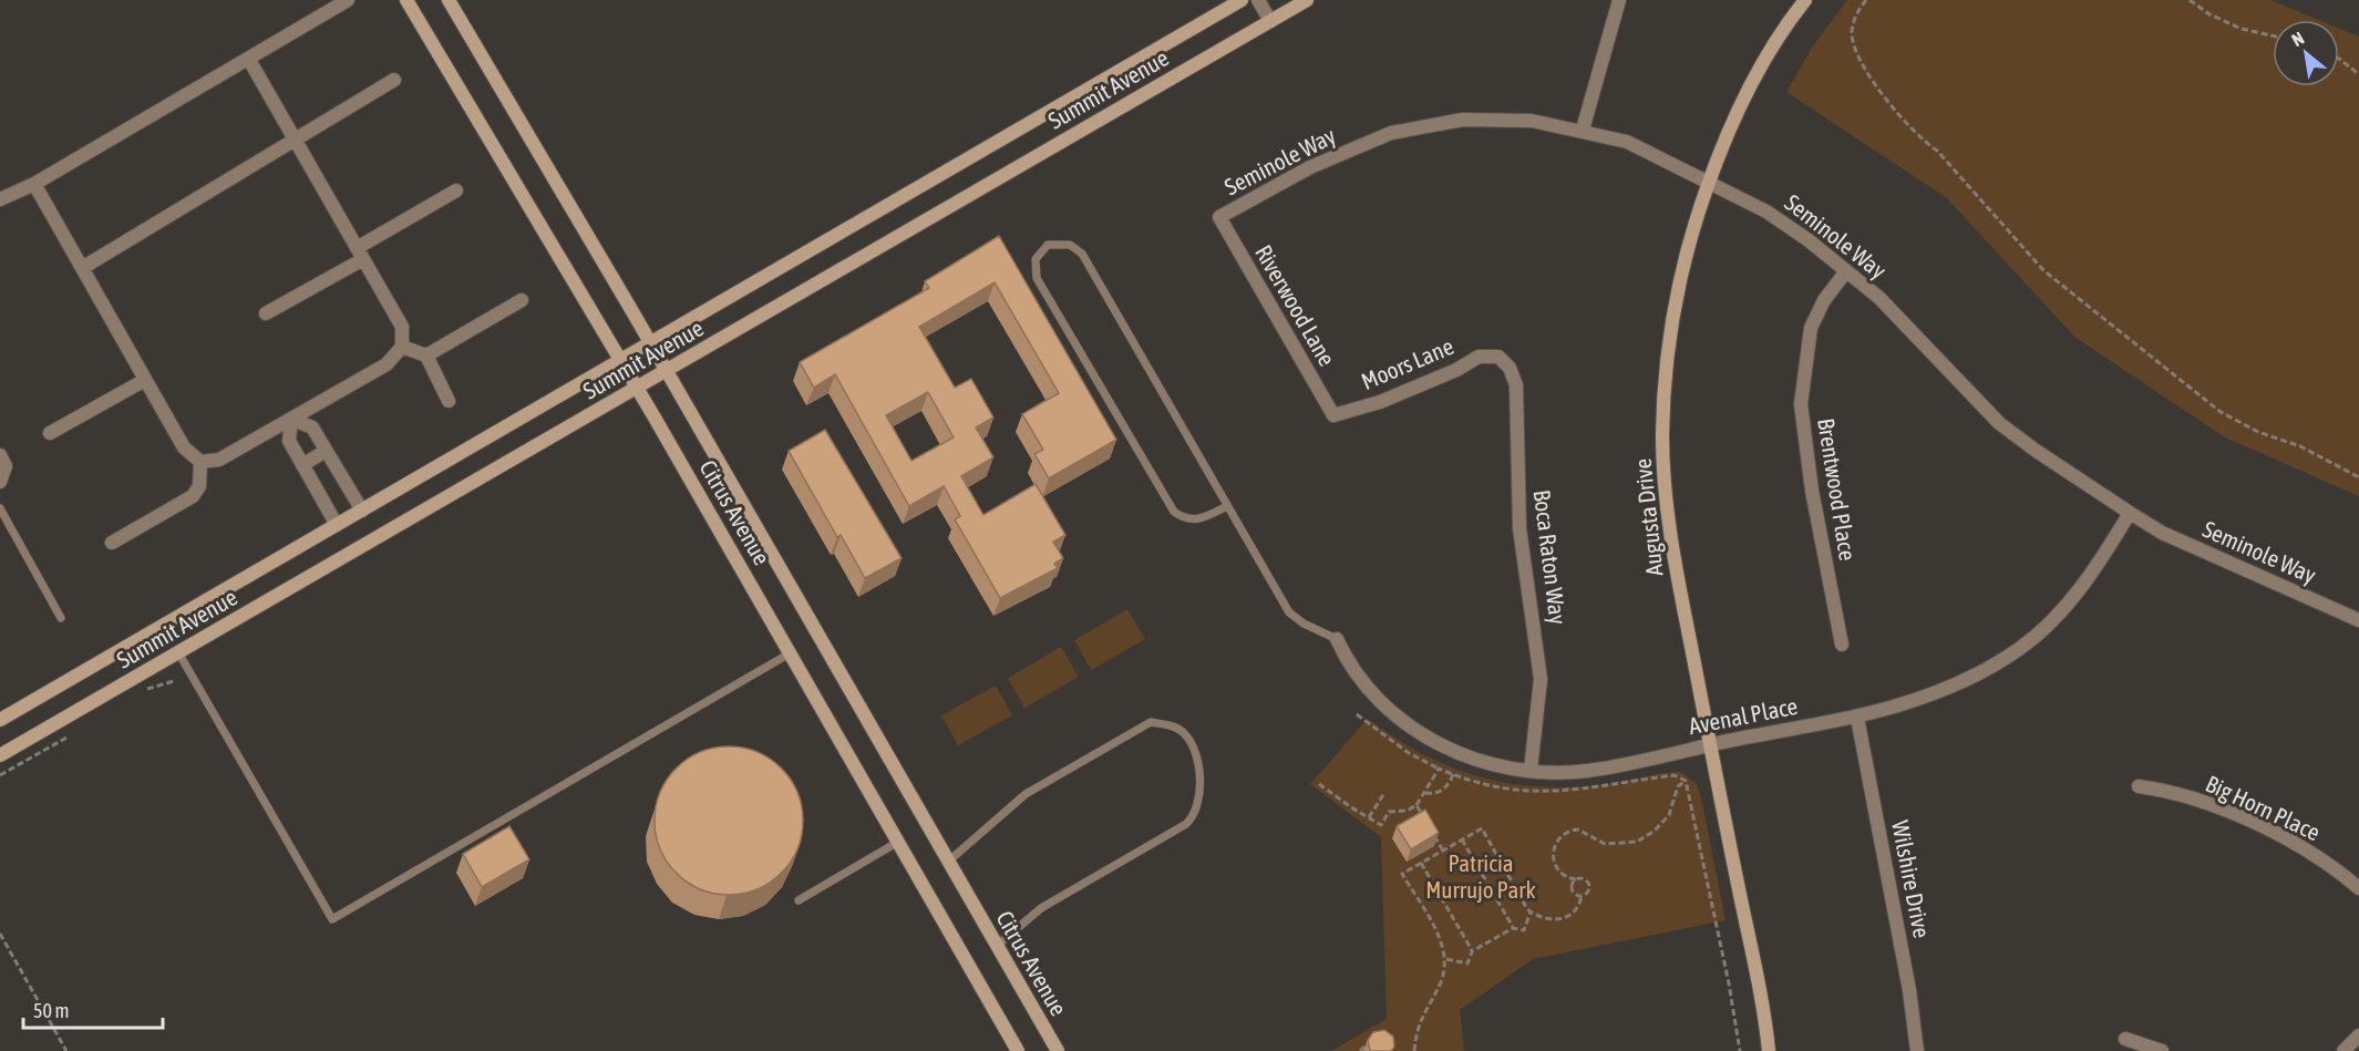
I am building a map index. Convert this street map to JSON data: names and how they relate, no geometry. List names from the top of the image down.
{
  "streets": {
    "main road": ["Summit Avenue", "Citrus Avenue", "Augusta Drive"],
    "street": [
      "Seminole Way",
      "Riverwood Lane",
      "Moors Lane",
      "Brentwood Place",
      "Boca Raton Way",
      "Avenal Place",
      "Big Horn Place",
      "Wilshire Drive"
    ]
  },
  "crossings": [
    ["Summit Avenue", "Citrus Avenue"],
    ["Seminole Way", "Riverwood Lane"],
    ["Seminole Way", "Brentwood Place"],
    ["Seminole Way", "Augusta Drive"],
    ["Seminole Way", "Avenal Place"],
    ["Riverwood Lane", "Moors Lane"],
    ["Moors Lane", "Boca Raton Way"],
    ["Augusta Drive", "Avenal Place"],
    ["Boca Raton Way", "Avenal Place"],
    ["Avenal Place", "Wilshire Drive"]
  ],
  "parks": ["Patricia Murrujo Park"],
  "scale_bar": "50 m",
  "north": "top left"
}
